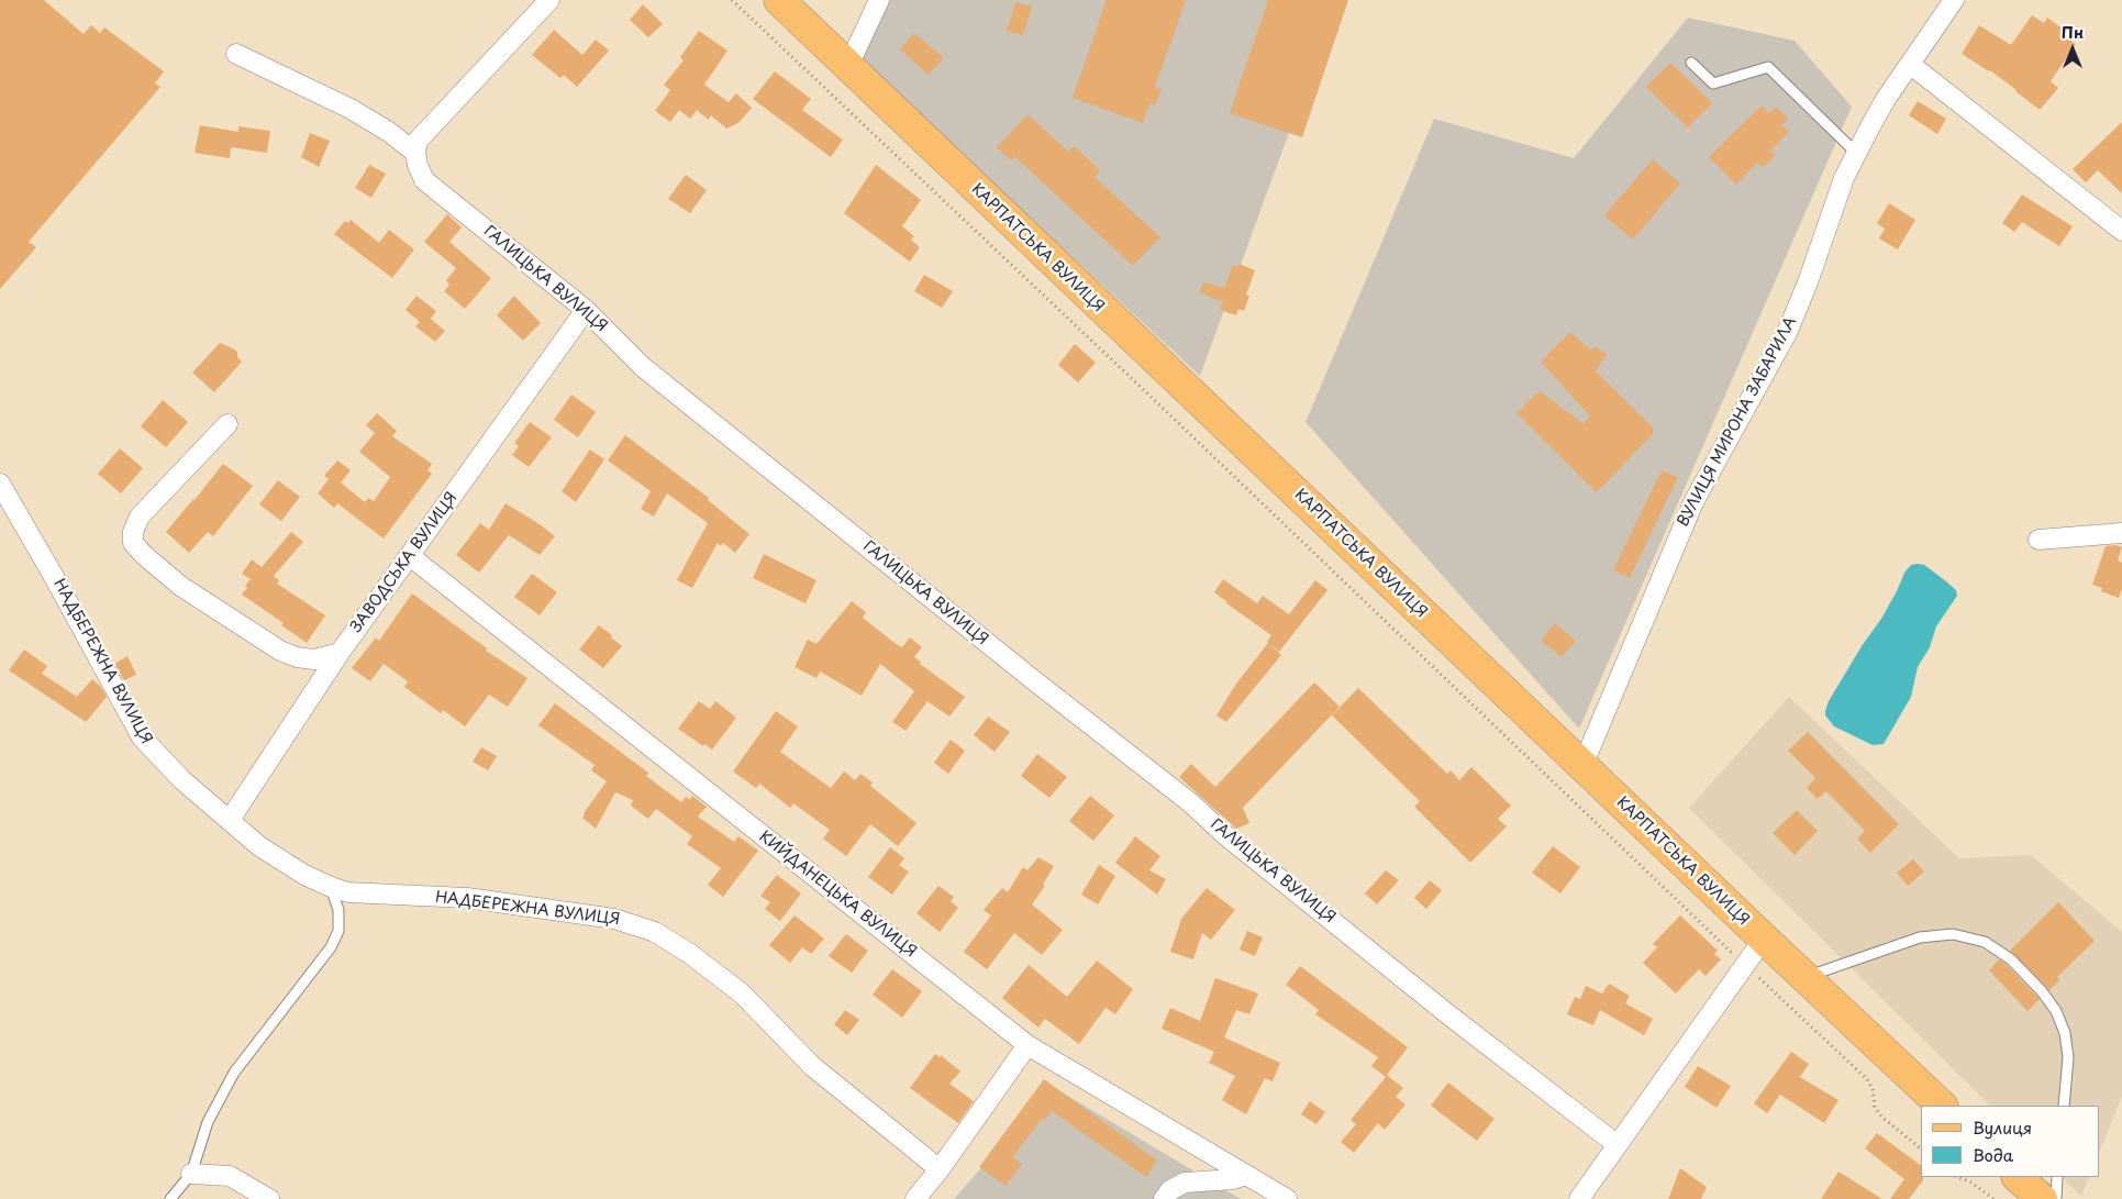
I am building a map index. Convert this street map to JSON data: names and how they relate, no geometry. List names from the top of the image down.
{
  "streets": {
    "main road": ["КАРПАТСЬКА ВУЛИЦЯ"],
    "street": [
      "ГАЛИЦЬКА ВУЛИЦЯ",
      "ВУЛИЦЯ МИРОНА ЗАБАРИЛА",
      "ЗАВОДСЬКА ВУЛИЦЯ",
      "НАДБЕРЕЖНА ВУЛИЦЯ",
      "КИЙДАНЕЦЬКА ВУЛИЦЯ"
    ]
  },
  "crossings": [
    ["КАРПАТСЬКА ВУЛИЦЯ", "ВУЛИЦЯ МИРОНА ЗАБАРИЛА"],
    ["ГАЛИЦЬКА ВУЛИЦЯ", "ЗАВОДСЬКА ВУЛИЦЯ"],
    ["ЗАВОДСЬКА ВУЛИЦЯ", "НАДБЕРЕЖНА ВУЛИЦЯ"],
    ["ЗАВОДСЬКА ВУЛИЦЯ", "КИЙДАНЕЦЬКА ВУЛИЦЯ"]
  ],
  "legend": ["Вулиця", "Вода"],
  "north": "top"
}
